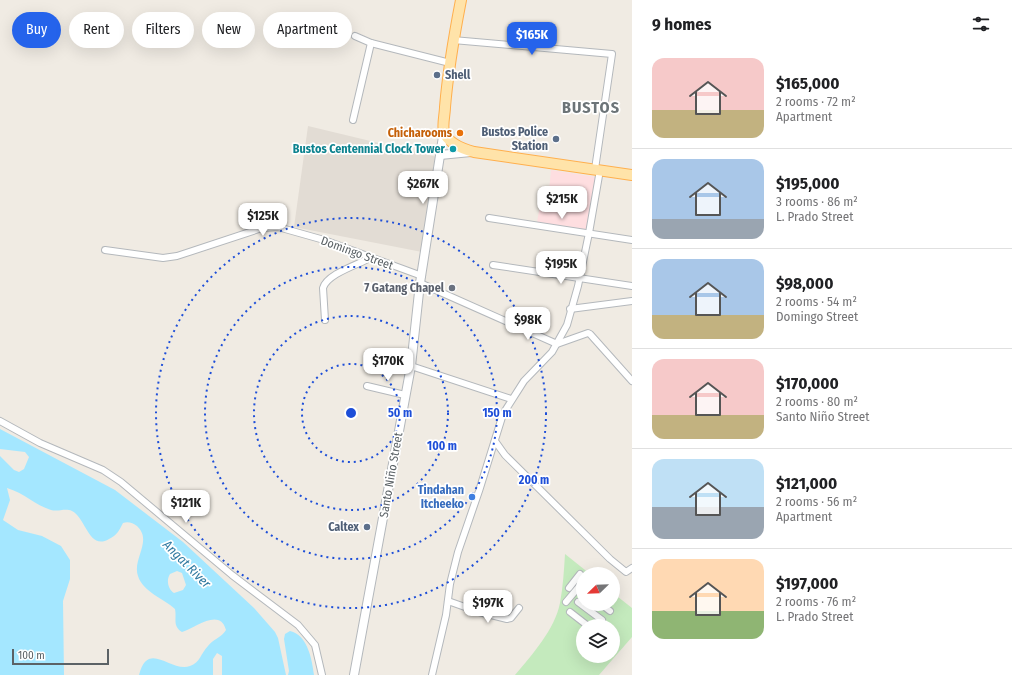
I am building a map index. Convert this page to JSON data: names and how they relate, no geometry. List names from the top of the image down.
{
  "streets": {
    "street": ["Domingo Street", "Santo Niño Street"]
  },
  "crossings": [
    ["Domingo Street", "Santo Niño Street"]
  ],
  "districts": ["BUSTOS"],
  "water": ["Angat River"],
  "places": [
    "Shell",
    "Chicharooms",
    "Bustos Police Station",
    "Bustos Centennial Clock Tower",
    "7 Gatang Chapel",
    "Tindahan Itcheeko",
    "Caltex"
  ],
  "scale_bar": "100 m",
  "north": "bottom left",
  "page": {
    "heading": "9 homes",
    "chip": [
      "Buy",
      "Rent",
      "Filters",
      "New",
      "Apartment"
    ],
    "price": [
      "$165K",
      "$267K",
      "$215K",
      "$125K",
      "$195K",
      "$98K",
      "$170K",
      "$121K",
      "$197K"
    ],
    "list": [
      {
        "name": "$165,000",
        "note": "2 rooms · 72 m² · Apartment"
      },
      {
        "name": "$195,000",
        "note": "3 rooms · 86 m² · L. Prado Street"
      },
      {
        "name": "$98,000",
        "note": "2 rooms · 54 m² · Domingo Street"
      },
      {
        "name": "$170,000",
        "note": "2 rooms · 80 m² · Santo Niño Street"
      },
      {
        "name": "$121,000",
        "note": "2 rooms · 56 m² · Apartment"
      },
      {
        "name": "$197,000",
        "note": "2 rooms · 76 m² · L. Prado Street"
      }
    ],
    "scale": "100 m"
  },
  "rings": [
    "50 m",
    "150 m",
    "100 m",
    "200 m"
  ]
}
